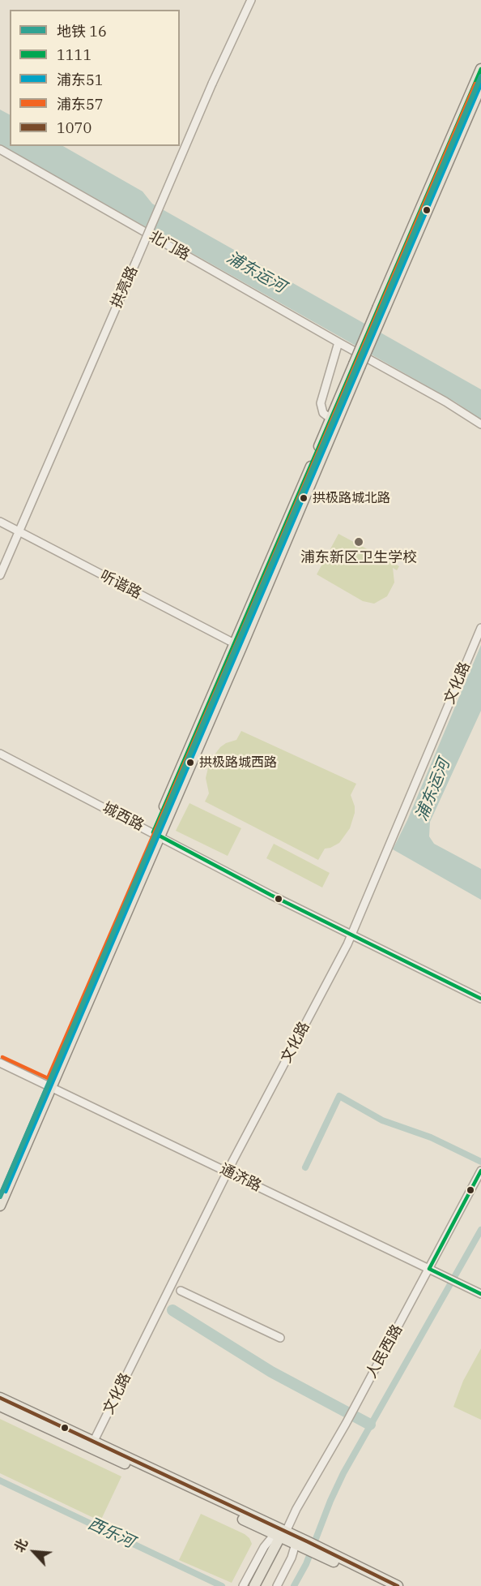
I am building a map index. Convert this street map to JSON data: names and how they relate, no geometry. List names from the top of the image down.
{
  "streets": {
    "main road": ["人民西路"],
    "street": [
      "北门路",
      "拱亮路",
      "听谐路",
      "文化路",
      "城西路",
      "通济路"
    ]
  },
  "crossings": [
    ["拱亮路", "听谐路"],
    ["文化路", "城西路"],
    ["文化路", "通济路"],
    ["通济路", "人民西路"]
  ],
  "water": ["浦东运河", "西乐河"],
  "places": ["拱极路城北路", "浦东新区卫生学校", "拱极路城西路"],
  "lines": [
    "transit line 1111",
    "metro line 16",
    "transit line 浦东57",
    "transit line 浦东51",
    "transit line 1070"
  ],
  "legend": [
    "地铁 16",
    "1111",
    "浦东51",
    "浦东57",
    "1070"
  ],
  "north": "top left"
}
